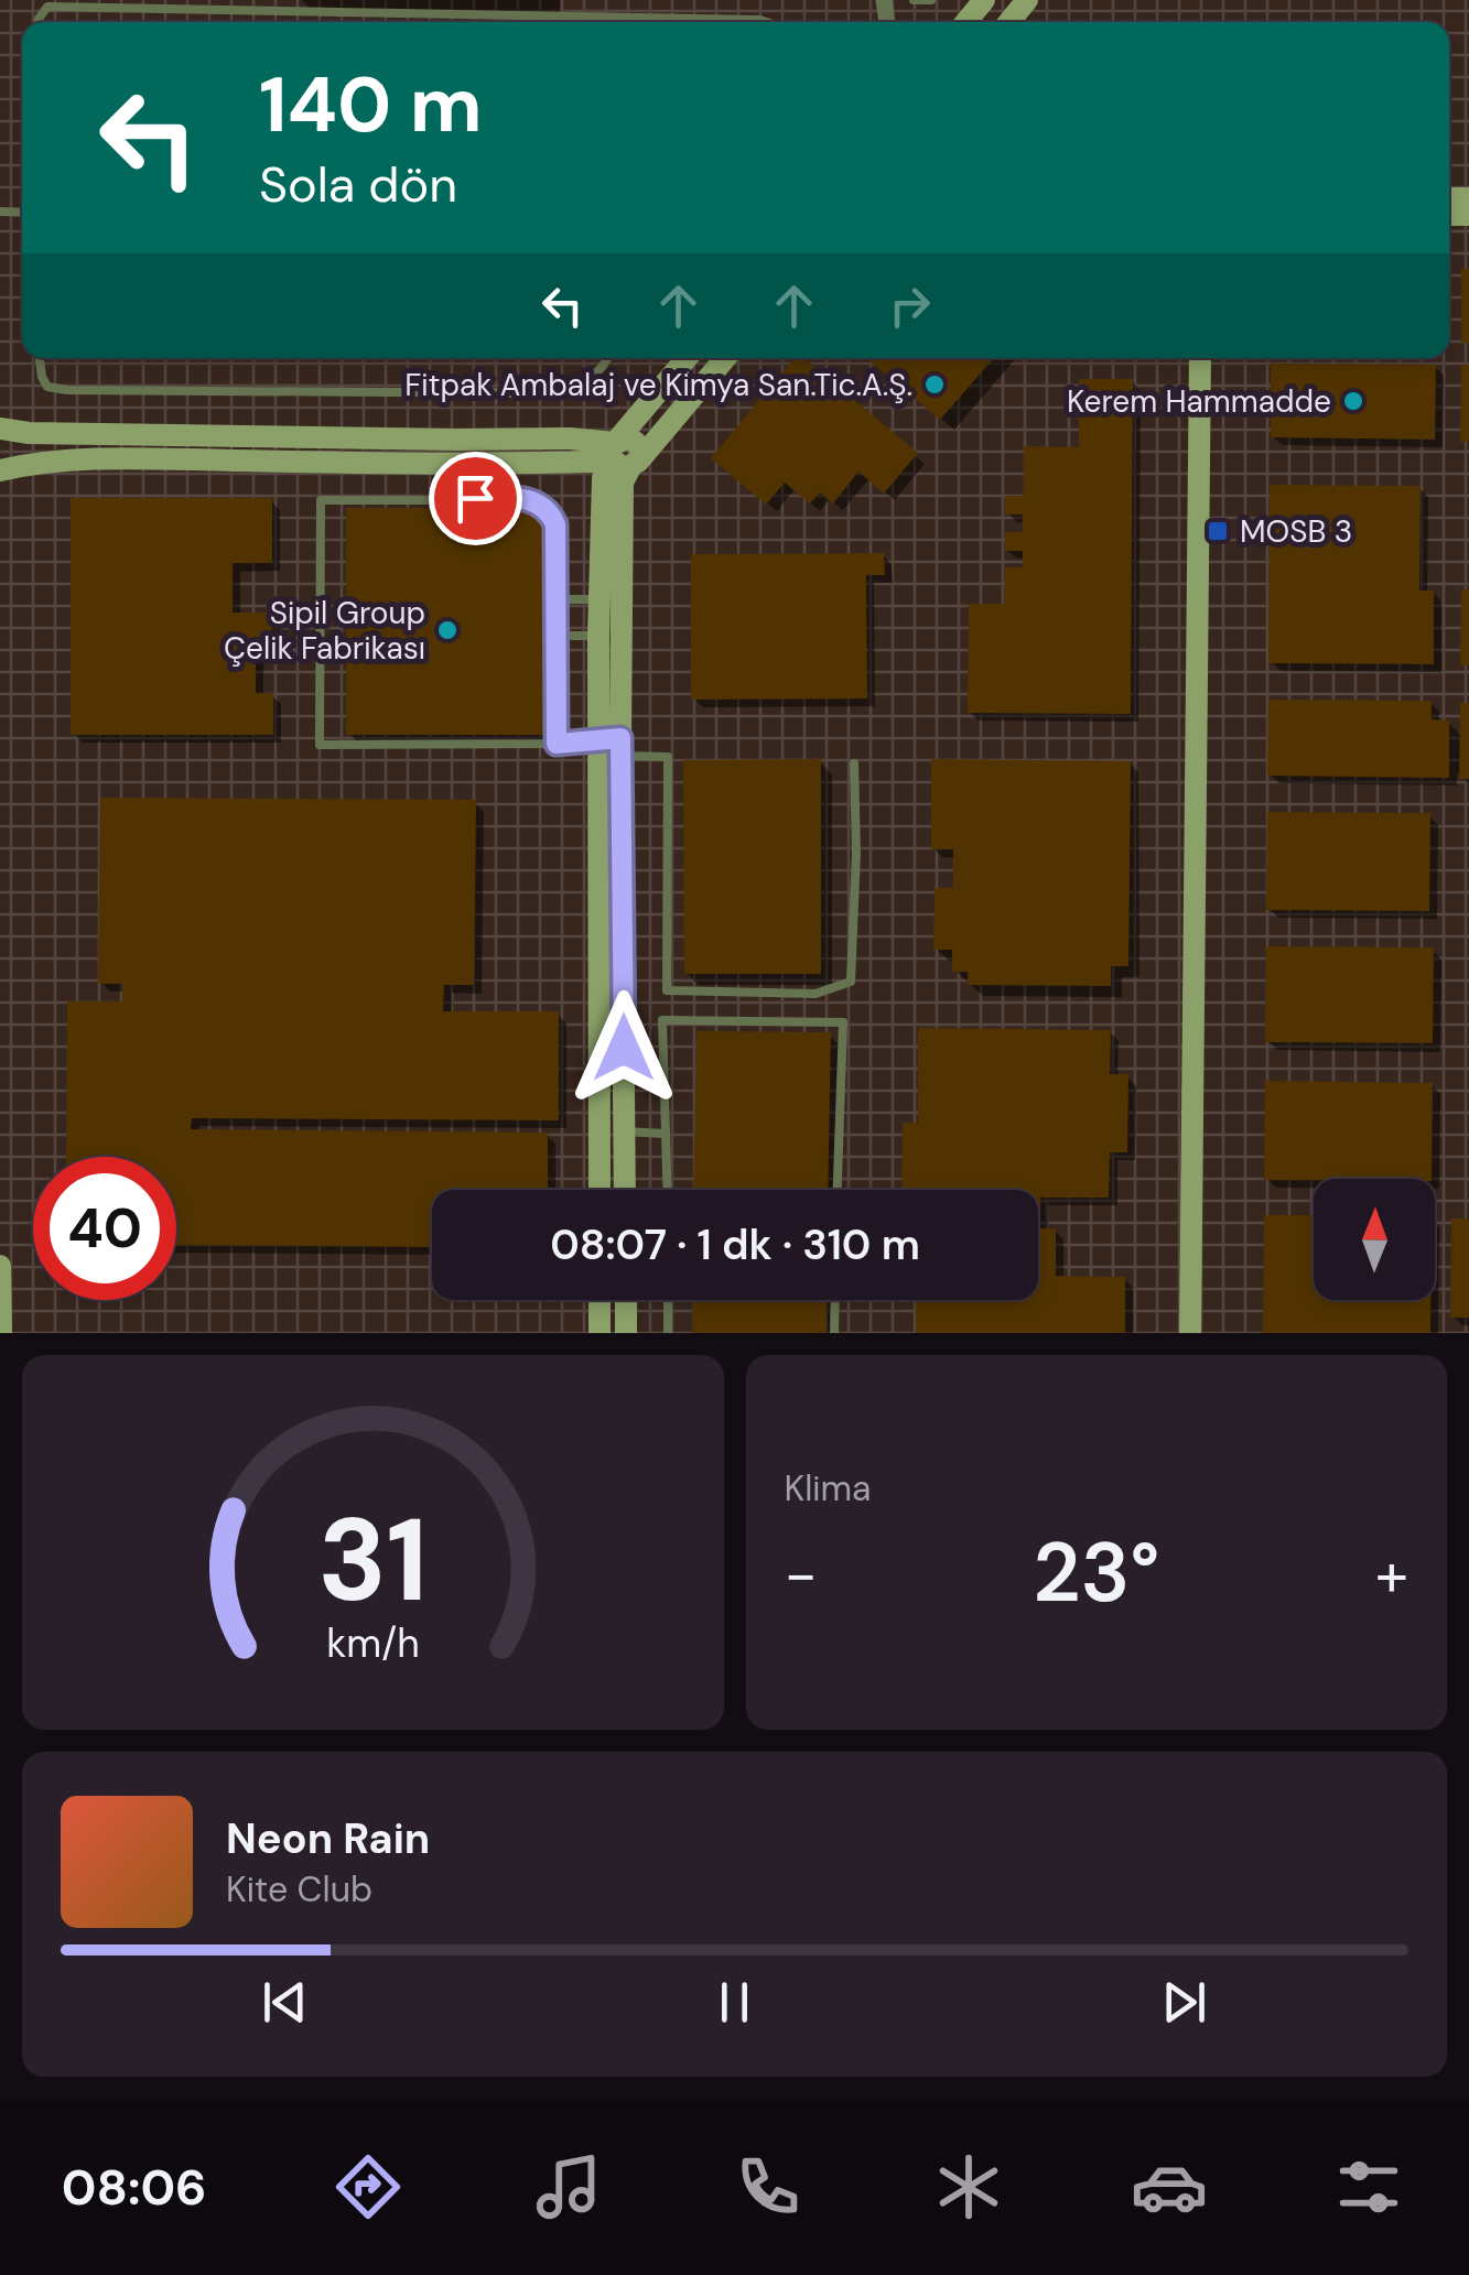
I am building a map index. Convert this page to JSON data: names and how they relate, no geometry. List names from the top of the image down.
{
  "places": {
    "other": ["Fitpak Ambalaj ve Kimya San.Tic.A.Ş.", "Kerem Hammadde", "Sipil Group Çelik Fabrikası"],
    "transit": ["MOSB 3"]
  },
  "north": "top",
  "page": {
    "turn": ["140 m", "Sola dön"],
    "limit": "40",
    "trip": "08:07 · 1 dk · 310 m",
    "tile": "Klima",
    "heat": ["−", "23°", "+"],
    "song": ["Neon Rain", "Kite Club"],
    "tabs": "08:06",
    "gauge": ["31", "km/h"]
  }
}
